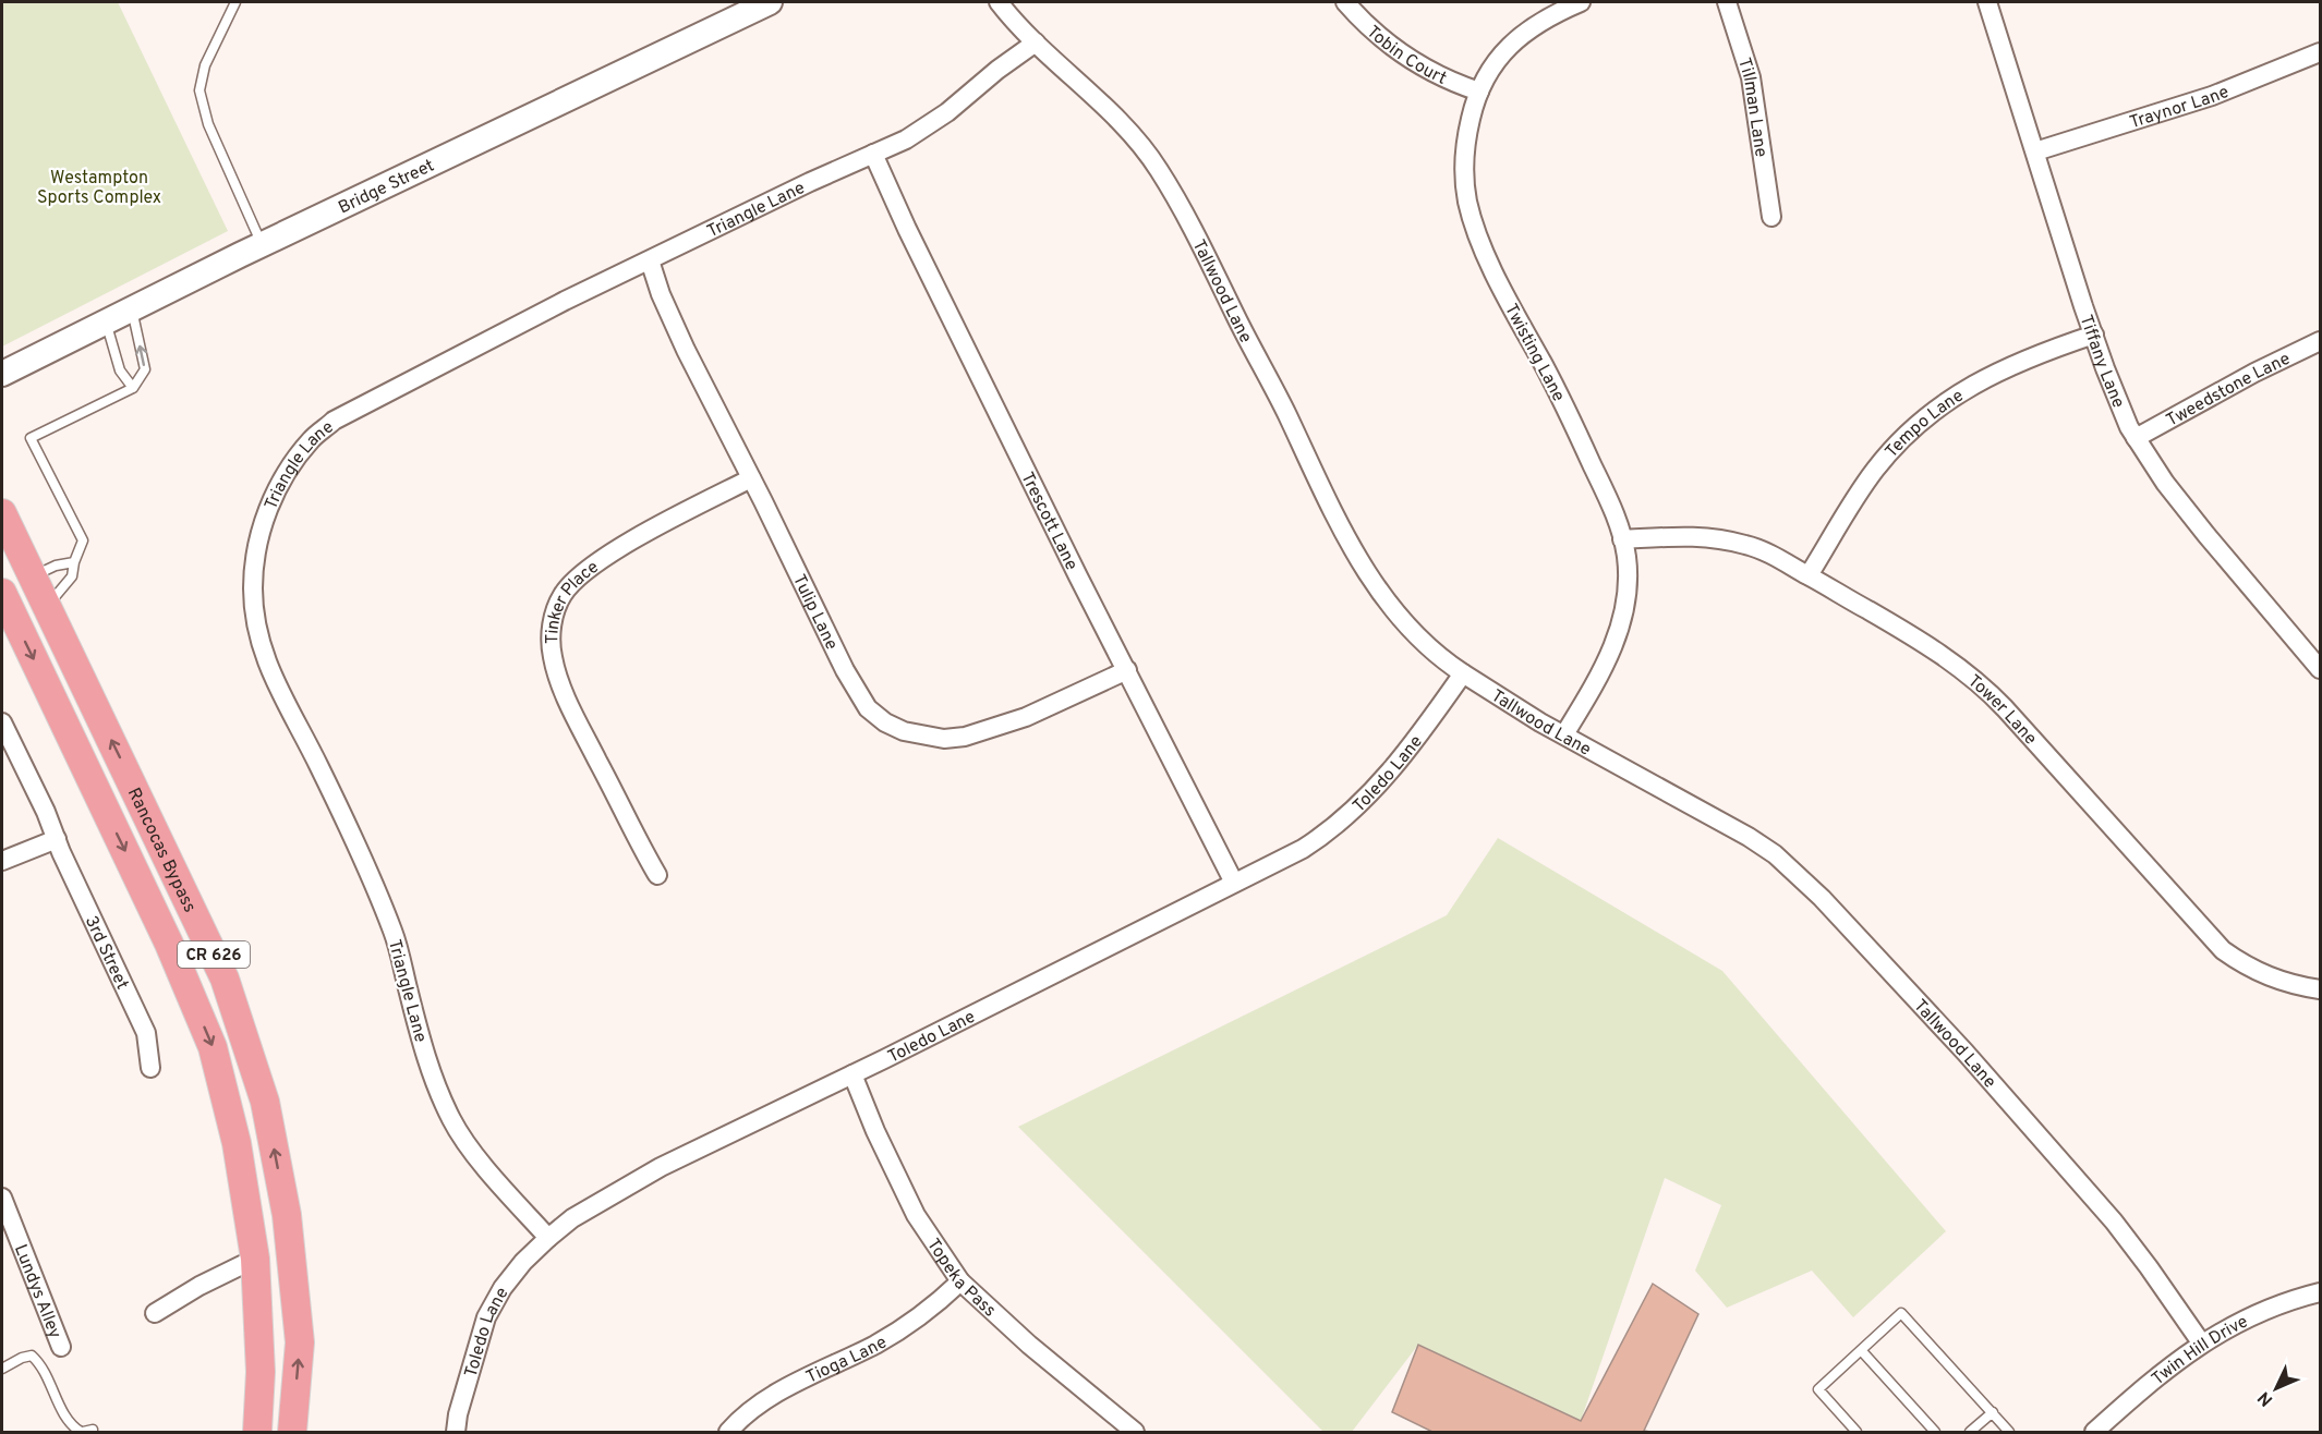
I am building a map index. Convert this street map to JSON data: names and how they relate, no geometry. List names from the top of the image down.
{
  "streets": {
    "main road": ["Bridge Street", "Rancocas Bypass", "CR 626"],
    "street": [
      "Tobin Court",
      "Traynor Lane",
      "Tillman Lane",
      "Triangle Lane",
      "Tallwood Lane",
      "Twisting Lane",
      "Tiffany Lane",
      "Tweedstone Lane",
      "Tempo Lane",
      "Trescott Lane",
      "Tinker Place",
      "Tulip Lane",
      "Tower Lane",
      "Toledo Lane",
      "3rd Street",
      "Topeka Pass",
      "Lundys Alley",
      "Twin Hill Drive",
      "Tioga Lane"
    ]
  },
  "crossings": [
    ["Tobin Court", "Twisting Lane"],
    ["Traynor Lane", "Tiffany Lane"],
    ["Triangle Lane", "Tallwood Lane"],
    ["Triangle Lane", "Trescott Lane"],
    ["Triangle Lane", "Tulip Lane"],
    ["Triangle Lane", "Toledo Lane"],
    ["Tallwood Lane", "Twisting Lane"],
    ["Tallwood Lane", "Toledo Lane"],
    ["Tallwood Lane", "Twin Hill Drive"],
    ["Twisting Lane", "Tower Lane"],
    ["Tiffany Lane", "Tweedstone Lane"],
    ["Tiffany Lane", "Tempo Lane"],
    ["Tempo Lane", "Tower Lane"],
    ["Trescott Lane", "Tulip Lane"],
    ["Trescott Lane", "Toledo Lane"],
    ["Tinker Place", "Tulip Lane"],
    ["Toledo Lane", "Topeka Pass"],
    ["Topeka Pass", "Tioga Lane"]
  ],
  "parks": ["Westampton Sports Complex"],
  "north": "bottom left"
}
